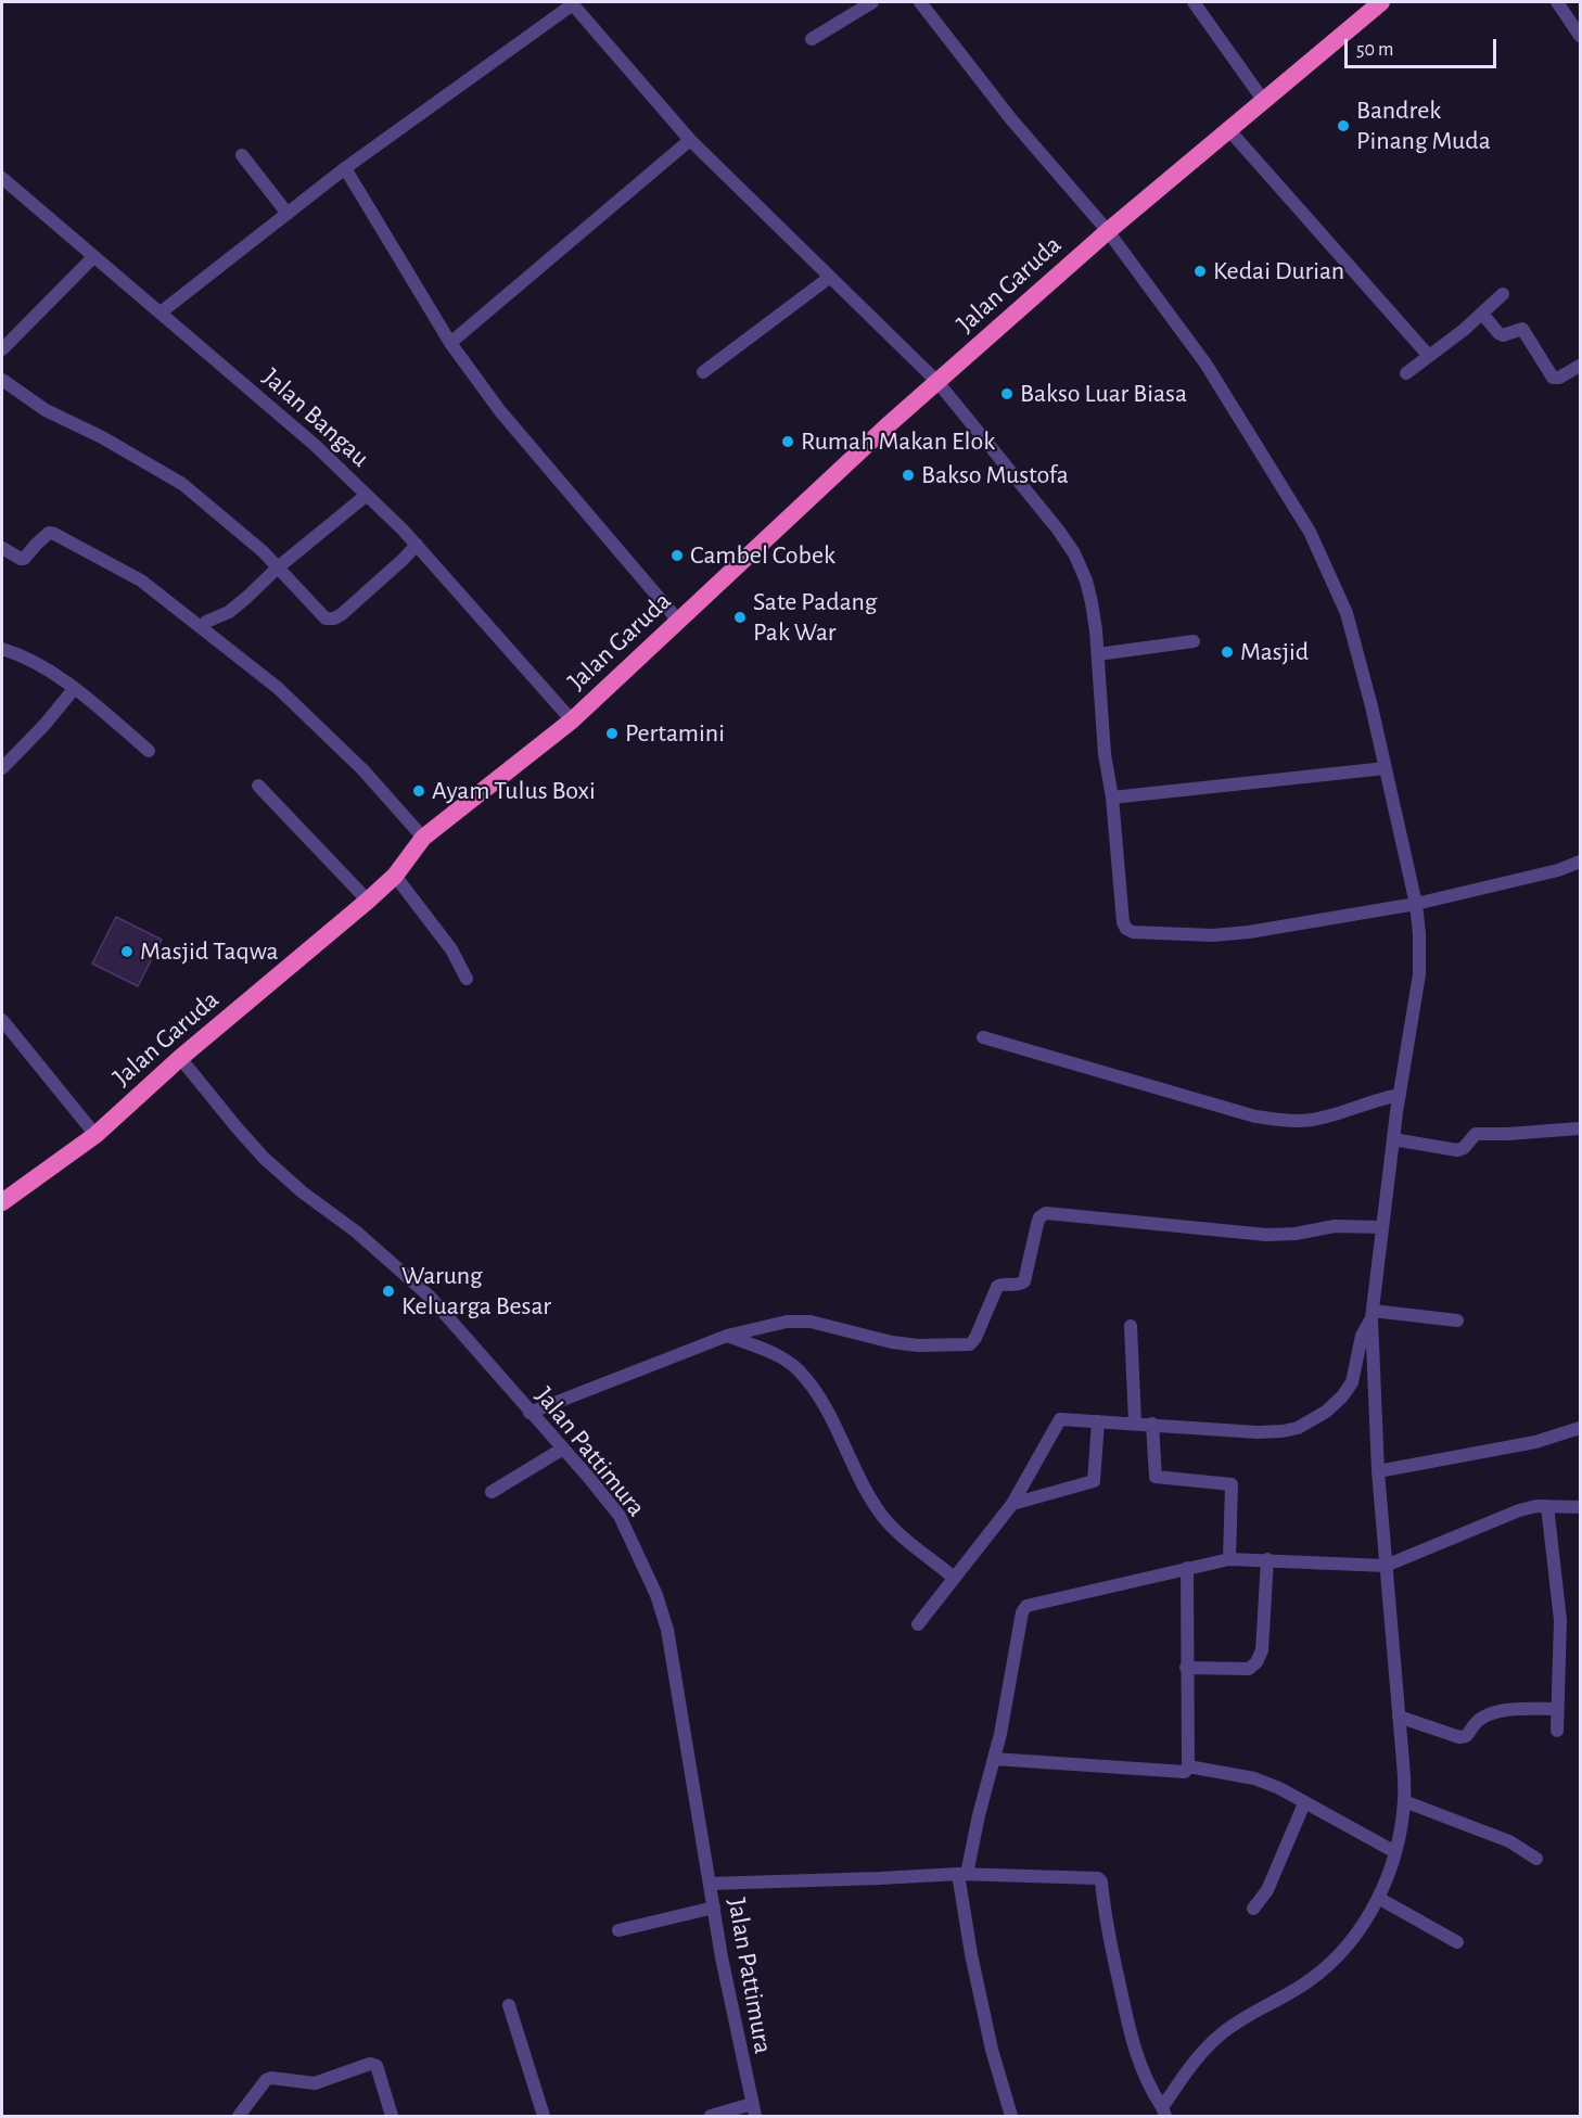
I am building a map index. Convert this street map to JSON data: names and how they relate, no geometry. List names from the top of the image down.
{
  "streets": {
    "highway": ["Jalan Garuda"],
    "street": ["Jalan Bangau", "Jalan Pattimura"]
  },
  "crossings": [
    ["Jalan Garuda", "Jalan Bangau"],
    ["Jalan Garuda", "Jalan Pattimura"]
  ],
  "places": [
    "Bandrek Pinang Muda",
    "Kedai Durian",
    "Bakso Luar Biasa",
    "Rumah Makan Elok",
    "Bakso Mustofa",
    "Cambel Cobek",
    "Sate Padang Pak War",
    "Masjid",
    "Pertamini",
    "Ayam Tulus Boxi",
    "Masjid Taqwa",
    "Warung Keluarga Besar"
  ],
  "scale_bar": "50 m"
}
